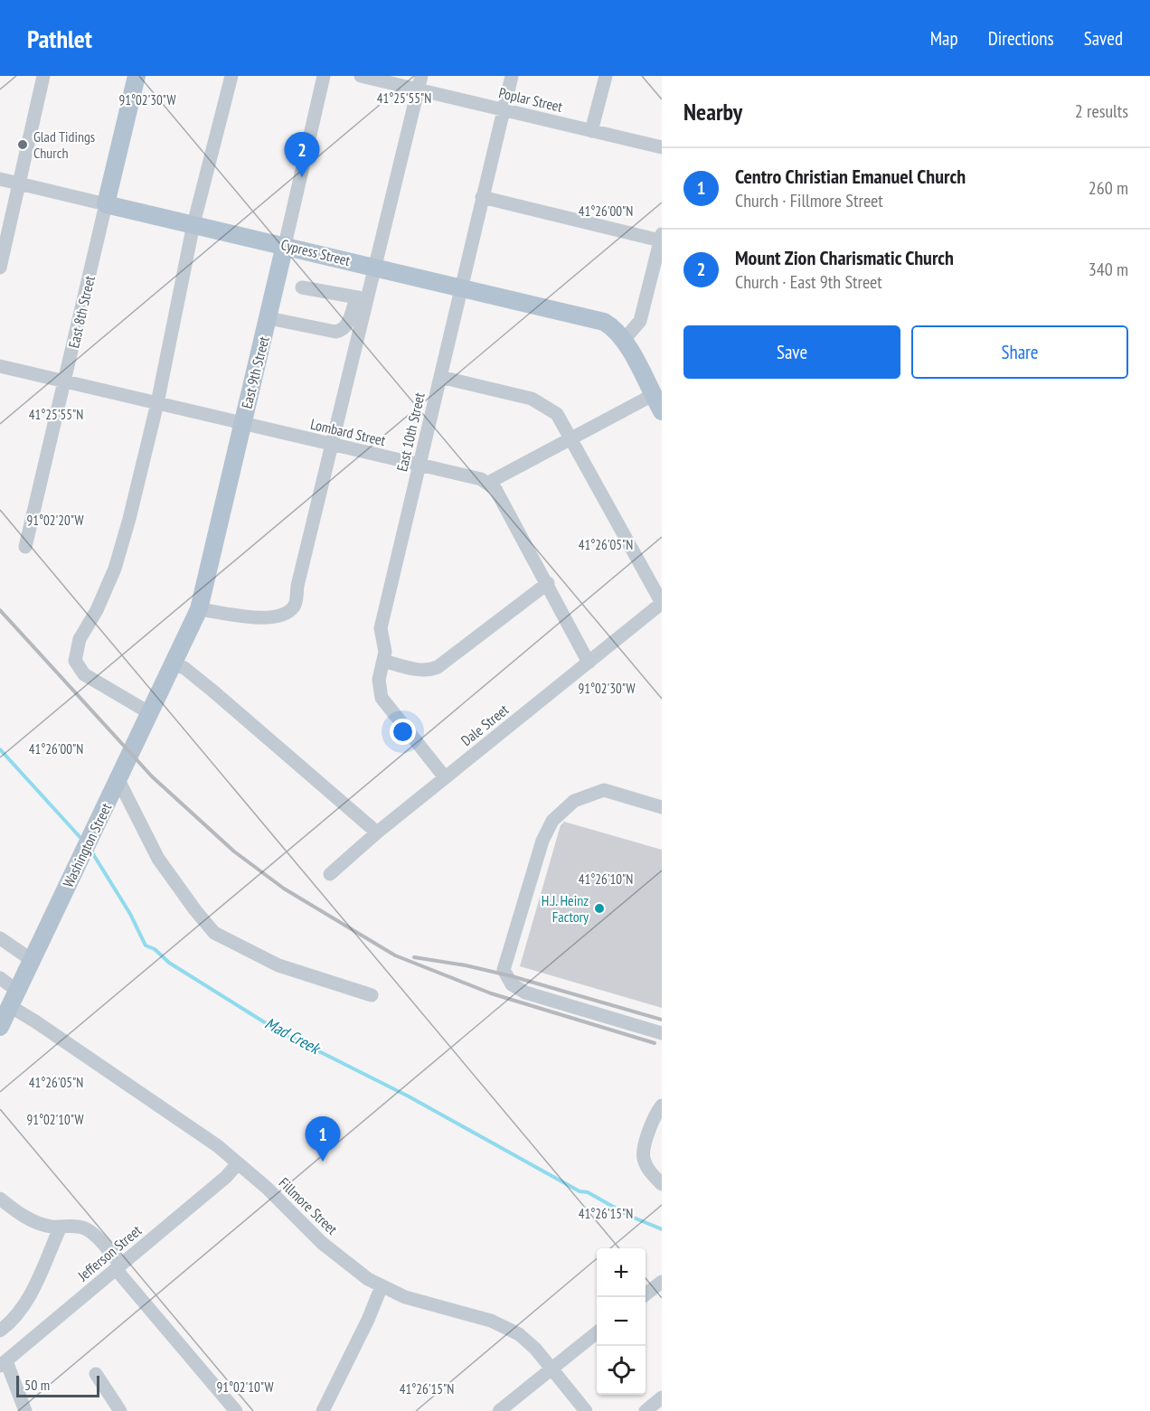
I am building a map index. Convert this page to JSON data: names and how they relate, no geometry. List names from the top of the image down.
{
  "streets": {
    "main road": [
      "Cypress Street",
      "East 8th Street",
      "East 9th Street",
      "Washington Street"
    ],
    "street": [
      "Poplar Street",
      "Lombard Street",
      "East 10th Street",
      "Dale Street",
      "Fillmore Street",
      "Jefferson Street"
    ]
  },
  "crossings": [
    ["Poplar Street", "East 10th Street"],
    ["Cypress Street", "East 8th Street"],
    ["Cypress Street", "East 9th Street"],
    ["Cypress Street", "East 10th Street"],
    ["East 8th Street", "Lombard Street"],
    ["East 9th Street", "Lombard Street"],
    ["East 9th Street", "Washington Street"],
    ["Lombard Street", "East 10th Street"],
    ["East 10th Street", "Dale Street"],
    ["Washington Street", "Fillmore Street"],
    ["Fillmore Street", "Jefferson Street"]
  ],
  "water": ["Mad Creek"],
  "places": ["Glad Tidings Church", "H.J. Heinz Factory"],
  "scale_bar": "50 m",
  "page": {
    "header": "Pathlet",
    "nav": ["Map", "Directions", "Saved"],
    "heading": ["Nearby", "2 results"],
    "pins": ["2", "1"],
    "list": [
      {
        "mark": "1",
        "name": "Centro Christian Emanuel Church",
        "note": "Church · Fillmore Street",
        "value": "260 m"
      },
      {
        "mark": "2",
        "name": "Mount Zion Charismatic Church",
        "note": "Church · East 9th Street",
        "value": "340 m"
      }
    ],
    "buttons": ["Save", "Share"],
    "map_buttons": ["+", "−"],
    "scale": "50 m"
  },
  "coordinates": [
    "41°25'55\"N",
    "91°02'30\"W",
    "41°26'00\"N",
    "91°02'20\"W",
    "41°26'05\"N",
    "41°26'10\"N",
    "91°02'10\"W",
    "41°26'15\"N"
  ]
}
